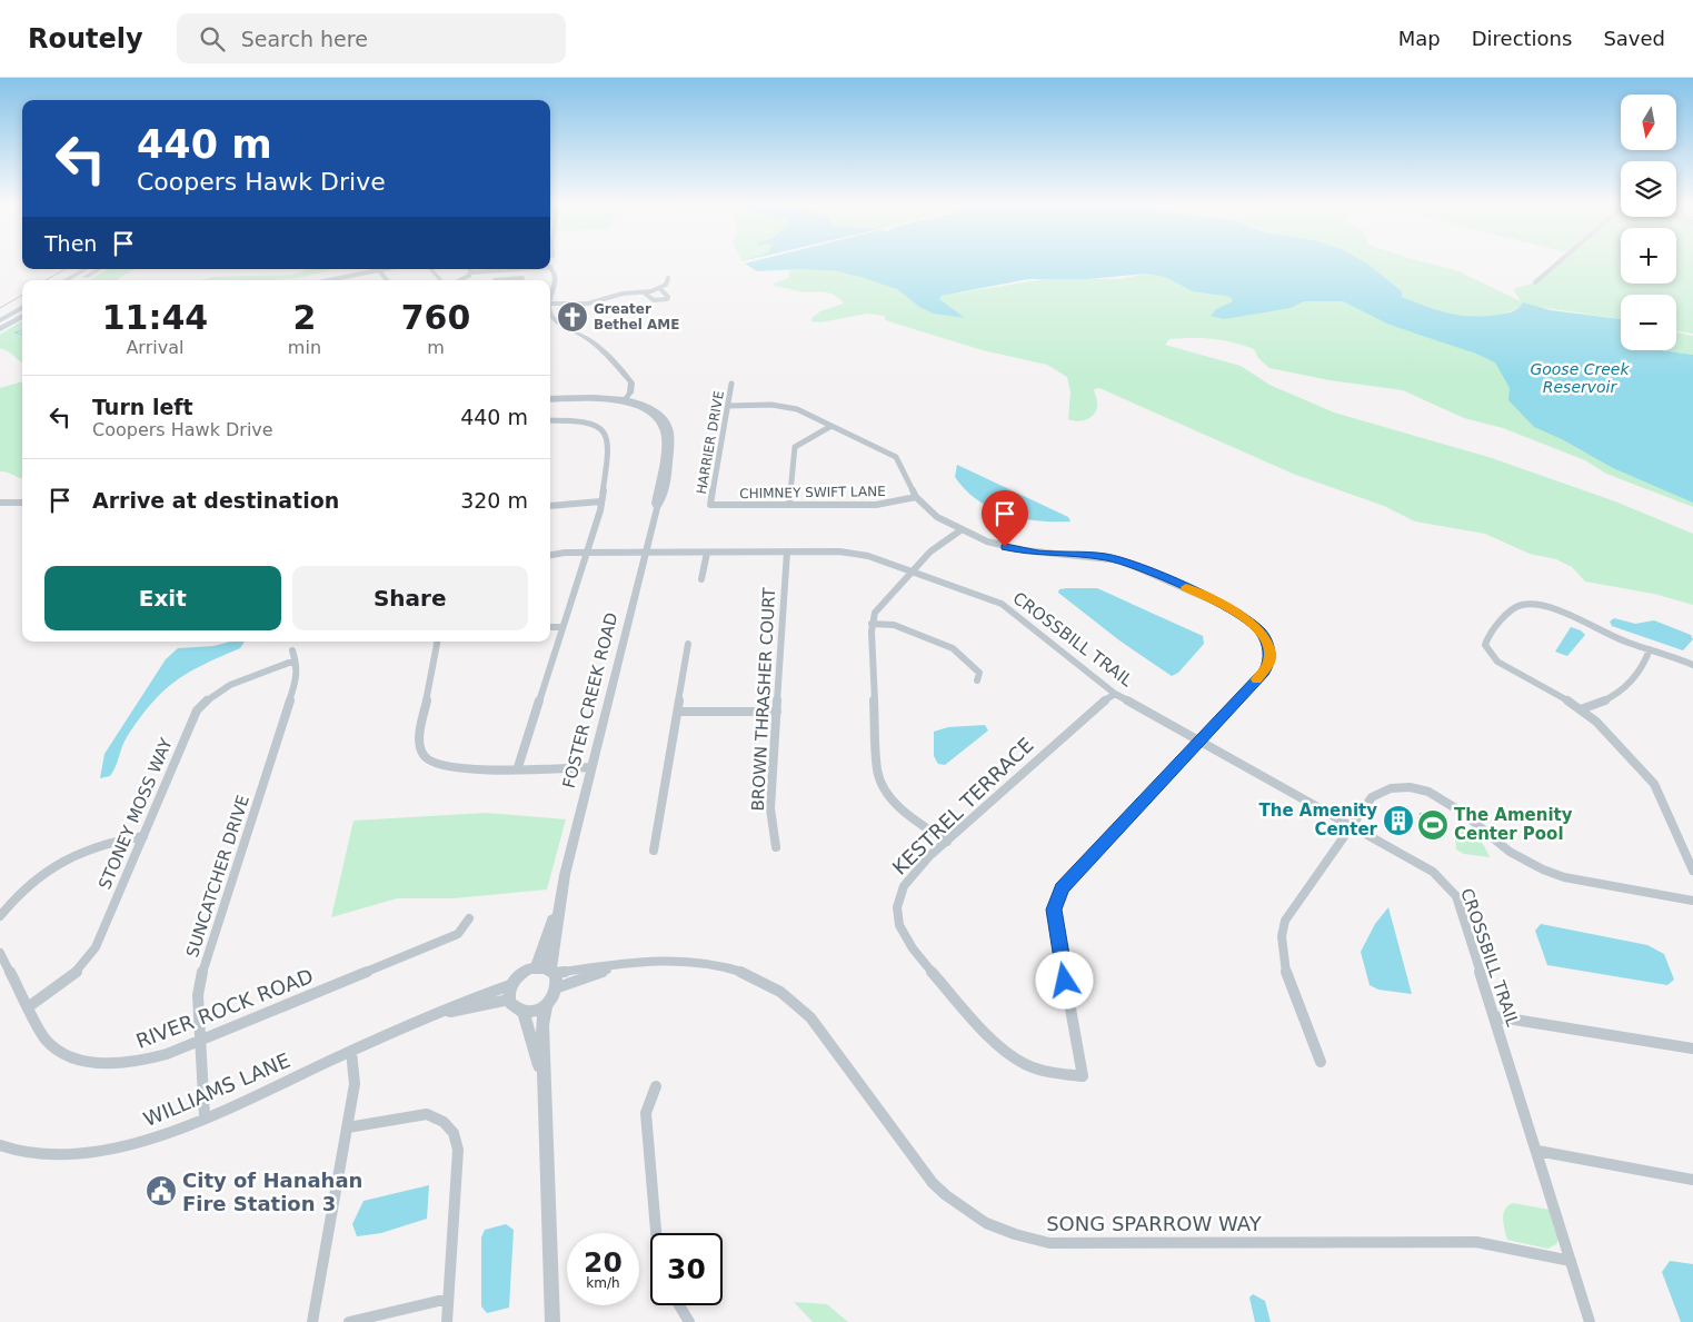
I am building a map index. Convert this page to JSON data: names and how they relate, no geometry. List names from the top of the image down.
{
  "streets": {
    "street": [
      "HARRIER DRIVE",
      "CHIMNEY SWIFT LANE",
      "CROSSBILL TRAIL",
      "BROWN THRASHER COURT",
      "FOSTER CREEK ROAD",
      "KESTREL TERRACE",
      "STONEY MOSS WAY",
      "SUNCATCHER DRIVE",
      "RIVER ROCK ROAD",
      "WILLIAMS LANE",
      "SONG SPARROW WAY"
    ]
  },
  "crossings": [
    ["HARRIER DRIVE", "CHIMNEY SWIFT LANE"],
    ["CROSSBILL TRAIL", "BROWN THRASHER COURT"],
    ["CROSSBILL TRAIL", "FOSTER CREEK ROAD"],
    ["CROSSBILL TRAIL", "KESTREL TERRACE"],
    ["CROSSBILL TRAIL", "SONG SPARROW WAY"],
    ["FOSTER CREEK ROAD", "WILLIAMS LANE"],
    ["FOSTER CREEK ROAD", "SONG SPARROW WAY"],
    ["STONEY MOSS WAY", "SUNCATCHER DRIVE"],
    ["STONEY MOSS WAY", "RIVER ROCK ROAD"],
    ["SUNCATCHER DRIVE", "RIVER ROCK ROAD"],
    ["SUNCATCHER DRIVE", "WILLIAMS LANE"],
    ["WILLIAMS LANE", "SONG SPARROW WAY"]
  ],
  "water": ["Goose Creek Reservoir"],
  "places": {
    "church": ["Greater Bethel AME"],
    "building": ["The Amenity Center"],
    "sports": ["The Amenity Center Pool"],
    "public building": ["City of Hanahan Fire Station 3"]
  },
  "north": "bottom",
  "page": {
    "header": "Routely",
    "search": "Search here",
    "nav": ["Map", "Directions", "Saved"],
    "map_buttons": ["+", "−"],
    "turn": ["440 m", "Coopers Hawk Drive"],
    "then": "Then",
    "eta": [
      "11:44",
      "Arrival",
      "2",
      "min",
      "760",
      "m"
    ],
    "list": [
      {
        "name": "Turn left",
        "note": "Coopers Hawk Drive",
        "value": "440 m"
      },
      {
        "name": "Arrive at destination",
        "value": "320 m"
      }
    ],
    "buttons": ["Exit", "Share"],
    "speed": "20 km/h",
    "limit": "30"
  }
}
